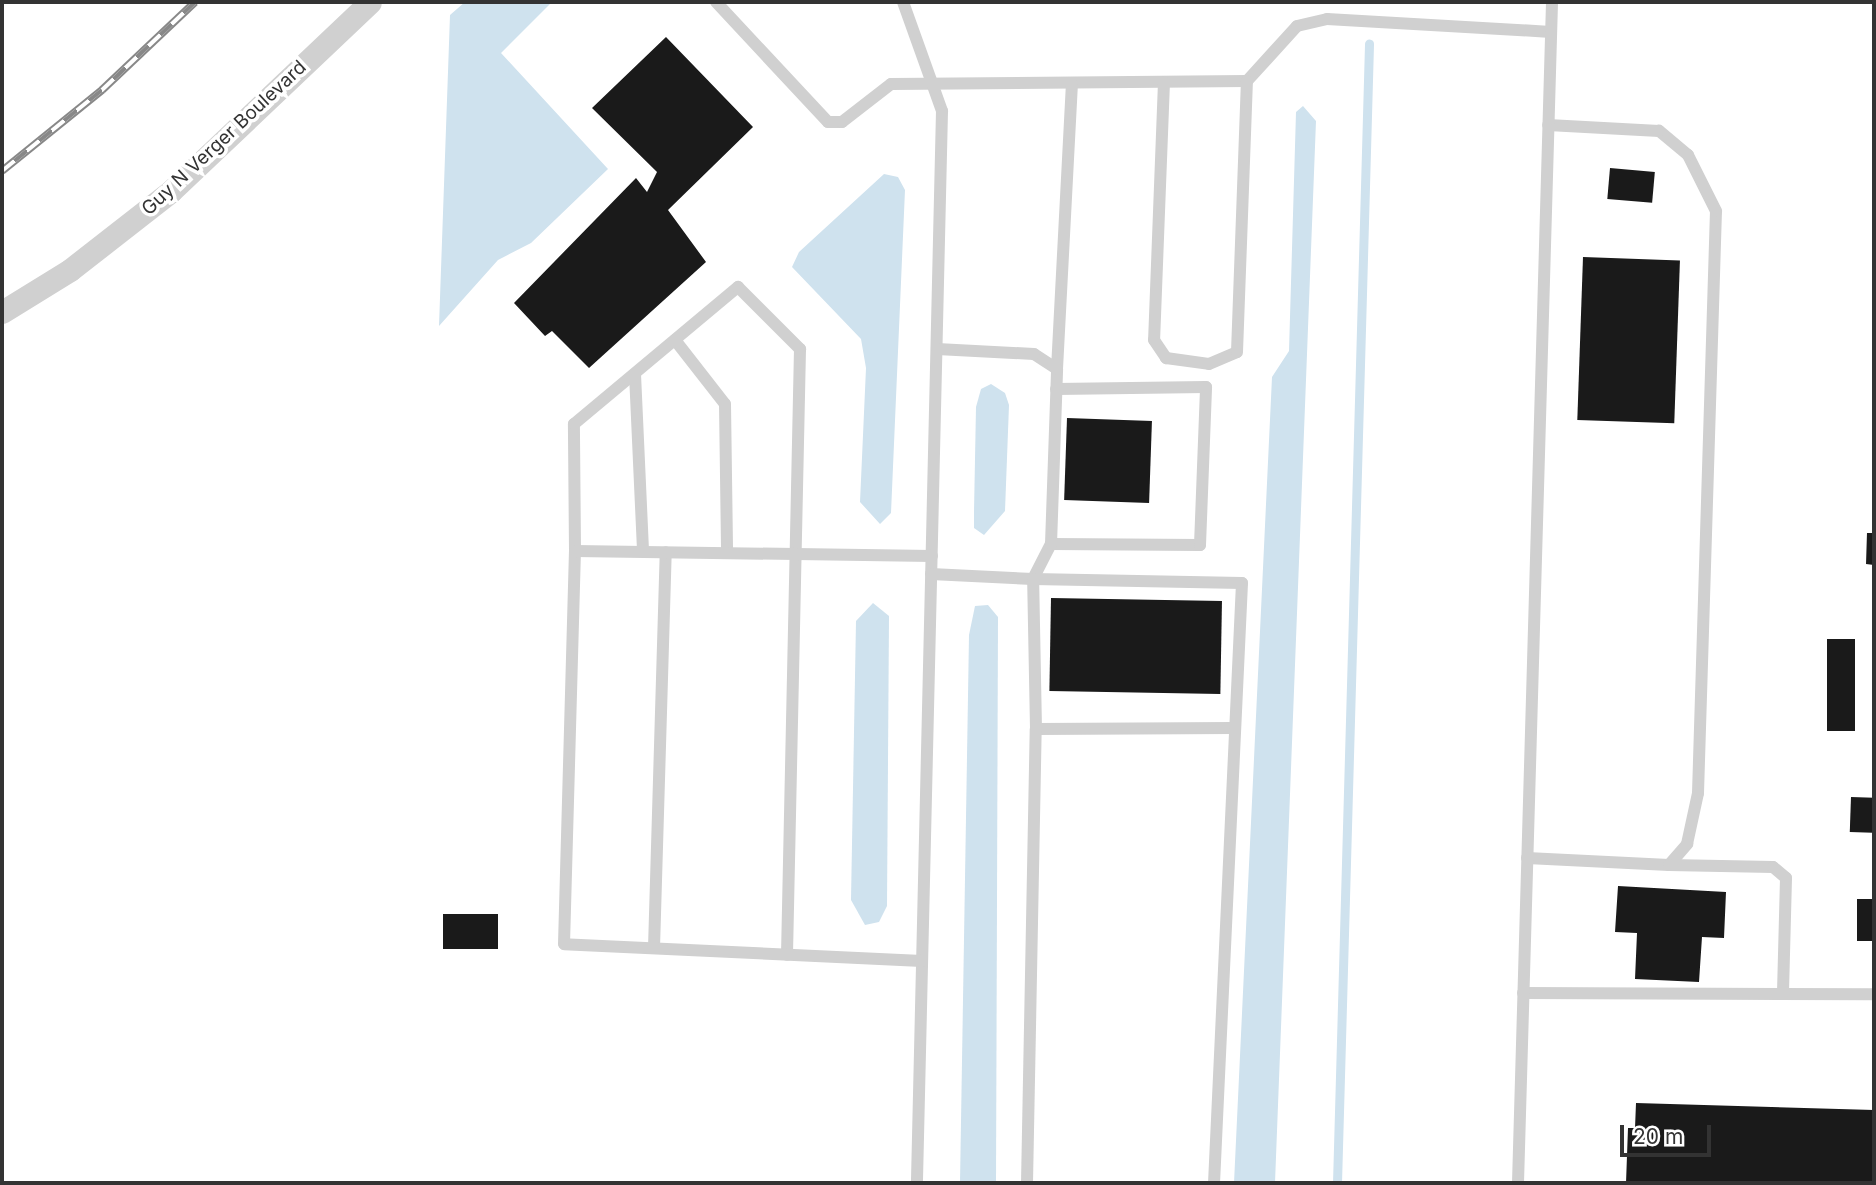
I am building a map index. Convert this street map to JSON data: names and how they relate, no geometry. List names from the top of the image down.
{
  "streets": {
    "street": ["Guy N Verger Boulevard"]
  },
  "scale_bar": "20 m"
}
